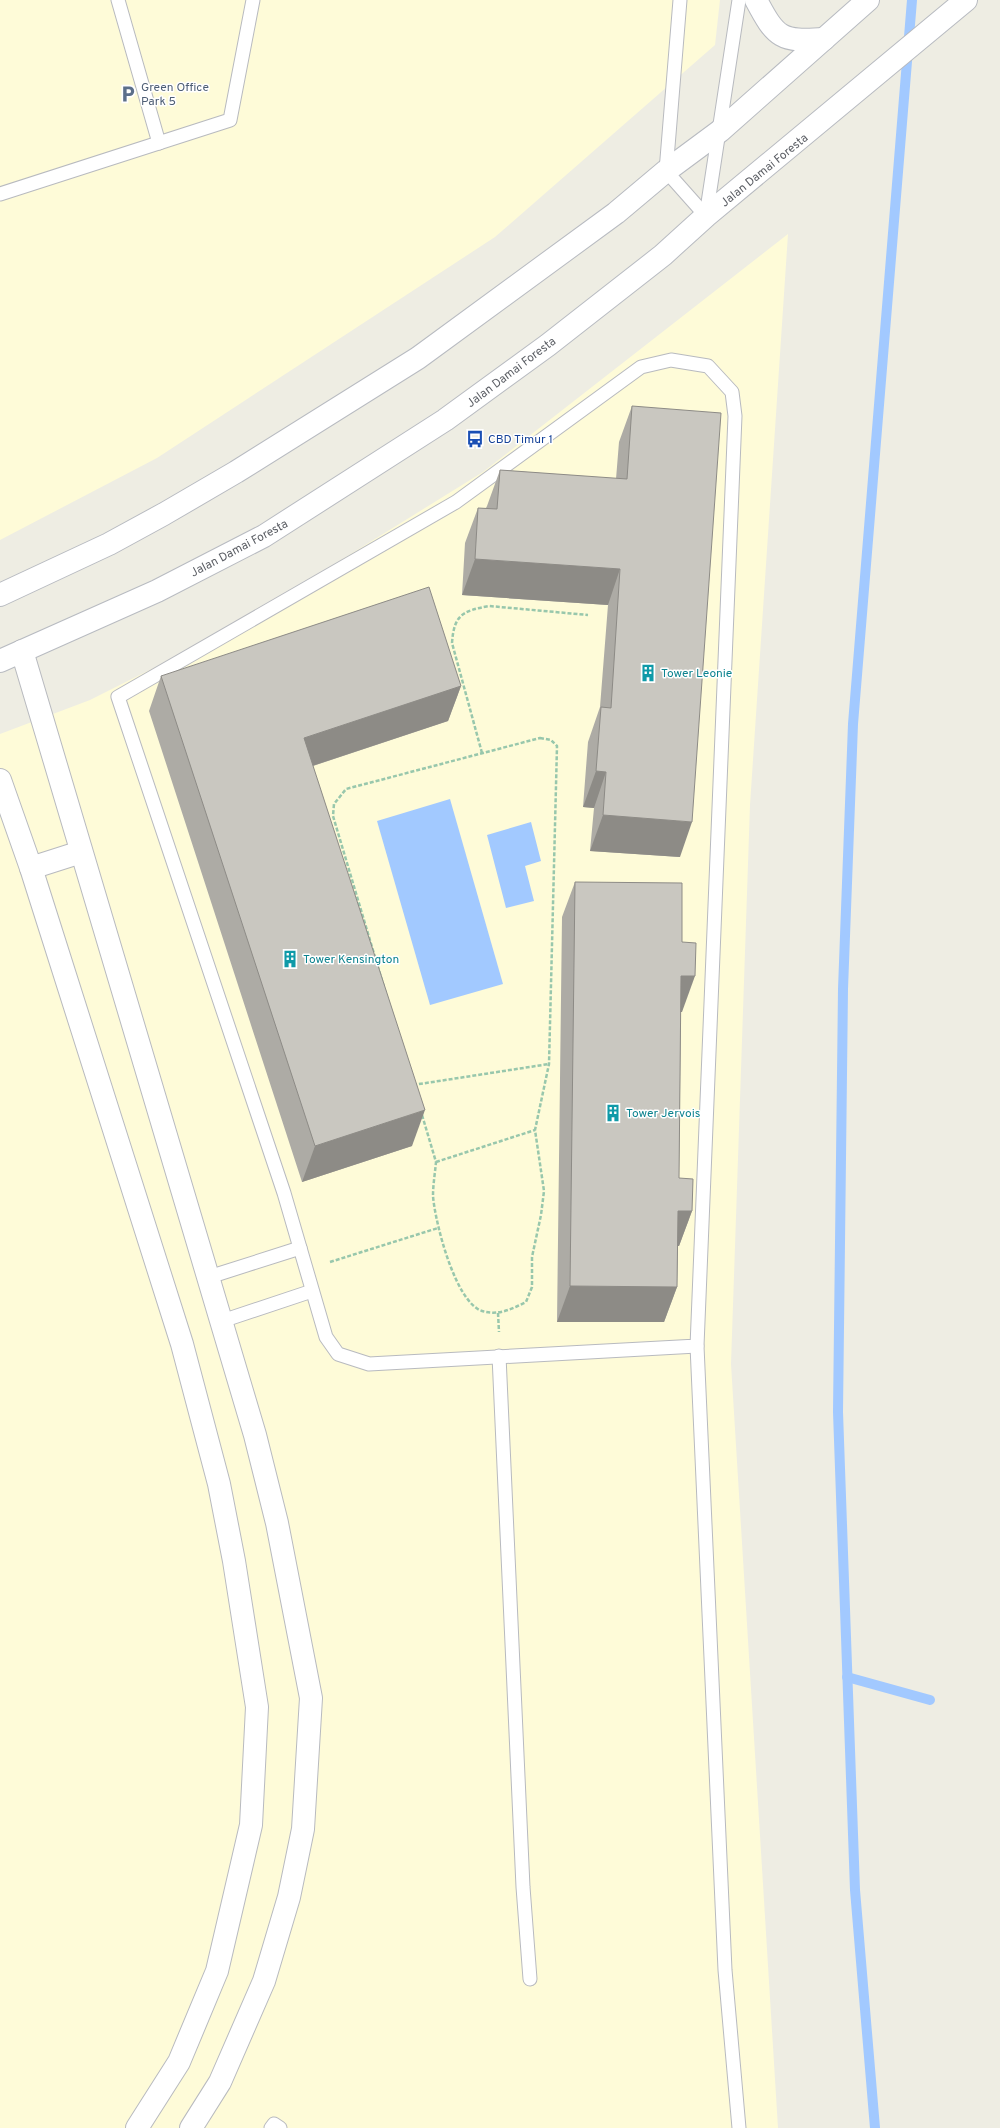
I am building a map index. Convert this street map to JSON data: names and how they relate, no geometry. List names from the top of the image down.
{
  "streets": {
    "street": ["Jalan Damai Foresta"]
  },
  "places": {
    "parking": ["Green Office Park 5"],
    "bus stop": ["CBD Timur 1"],
    "building": ["Tower Leonie", "Tower Kensington", "Tower Jervois"]
  }
}
